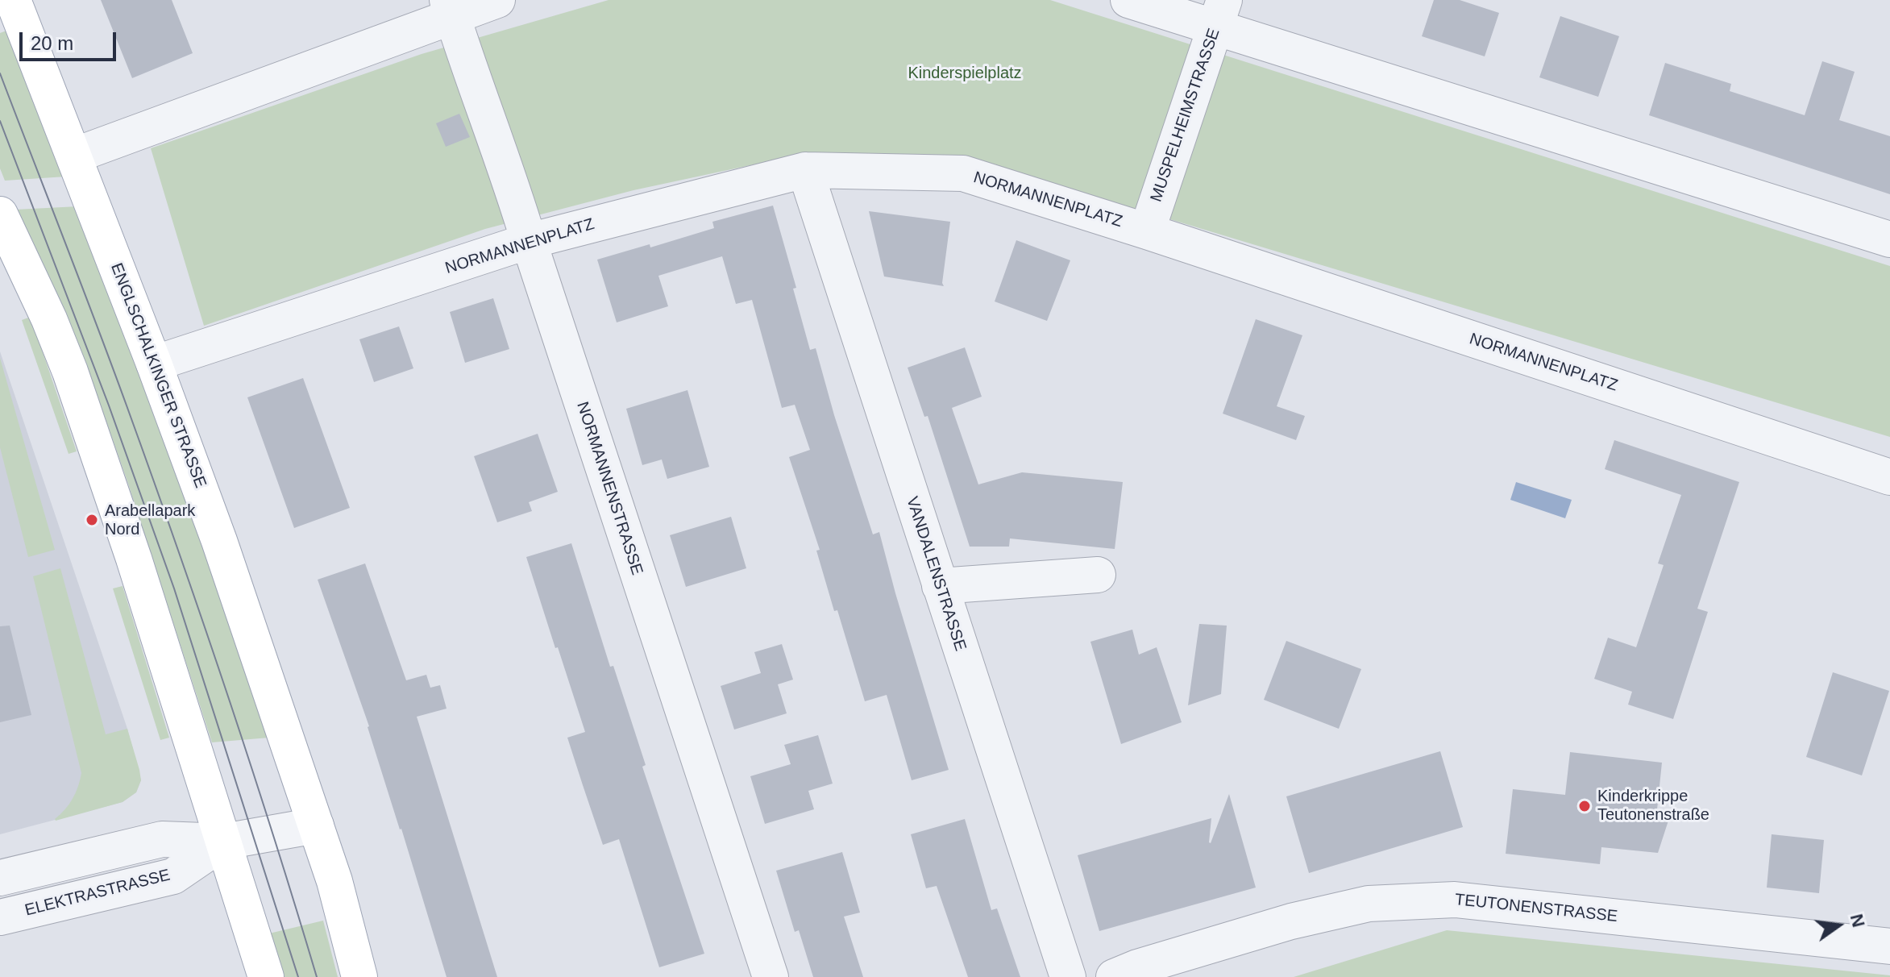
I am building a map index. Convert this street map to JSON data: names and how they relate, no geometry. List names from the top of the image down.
{
  "streets": {
    "main road": ["ENGLSCHALKINGER STRASSE"],
    "street": [
      "MUSPELHEIMSTRASSE",
      "NORMANNENPLATZ",
      "NORMANNENSTRASSE",
      "VANDALENSTRASSE",
      "ELEKTRASTRASSE",
      "TEUTONENSTRASSE"
    ]
  },
  "crossings": [
    ["MUSPELHEIMSTRASSE", "NORMANNENPLATZ"],
    ["NORMANNENPLATZ", "ENGLSCHALKINGER STRASSE"],
    ["NORMANNENPLATZ", "NORMANNENSTRASSE"],
    ["NORMANNENPLATZ", "VANDALENSTRASSE"],
    ["ENGLSCHALKINGER STRASSE", "ELEKTRASTRASSE"]
  ],
  "parks": ["Kinderspielplatz"],
  "places": ["Arabellapark Nord", "Kinderkrippe Teutonenstraße"],
  "scale_bar": "20 m",
  "north": "right"
}
